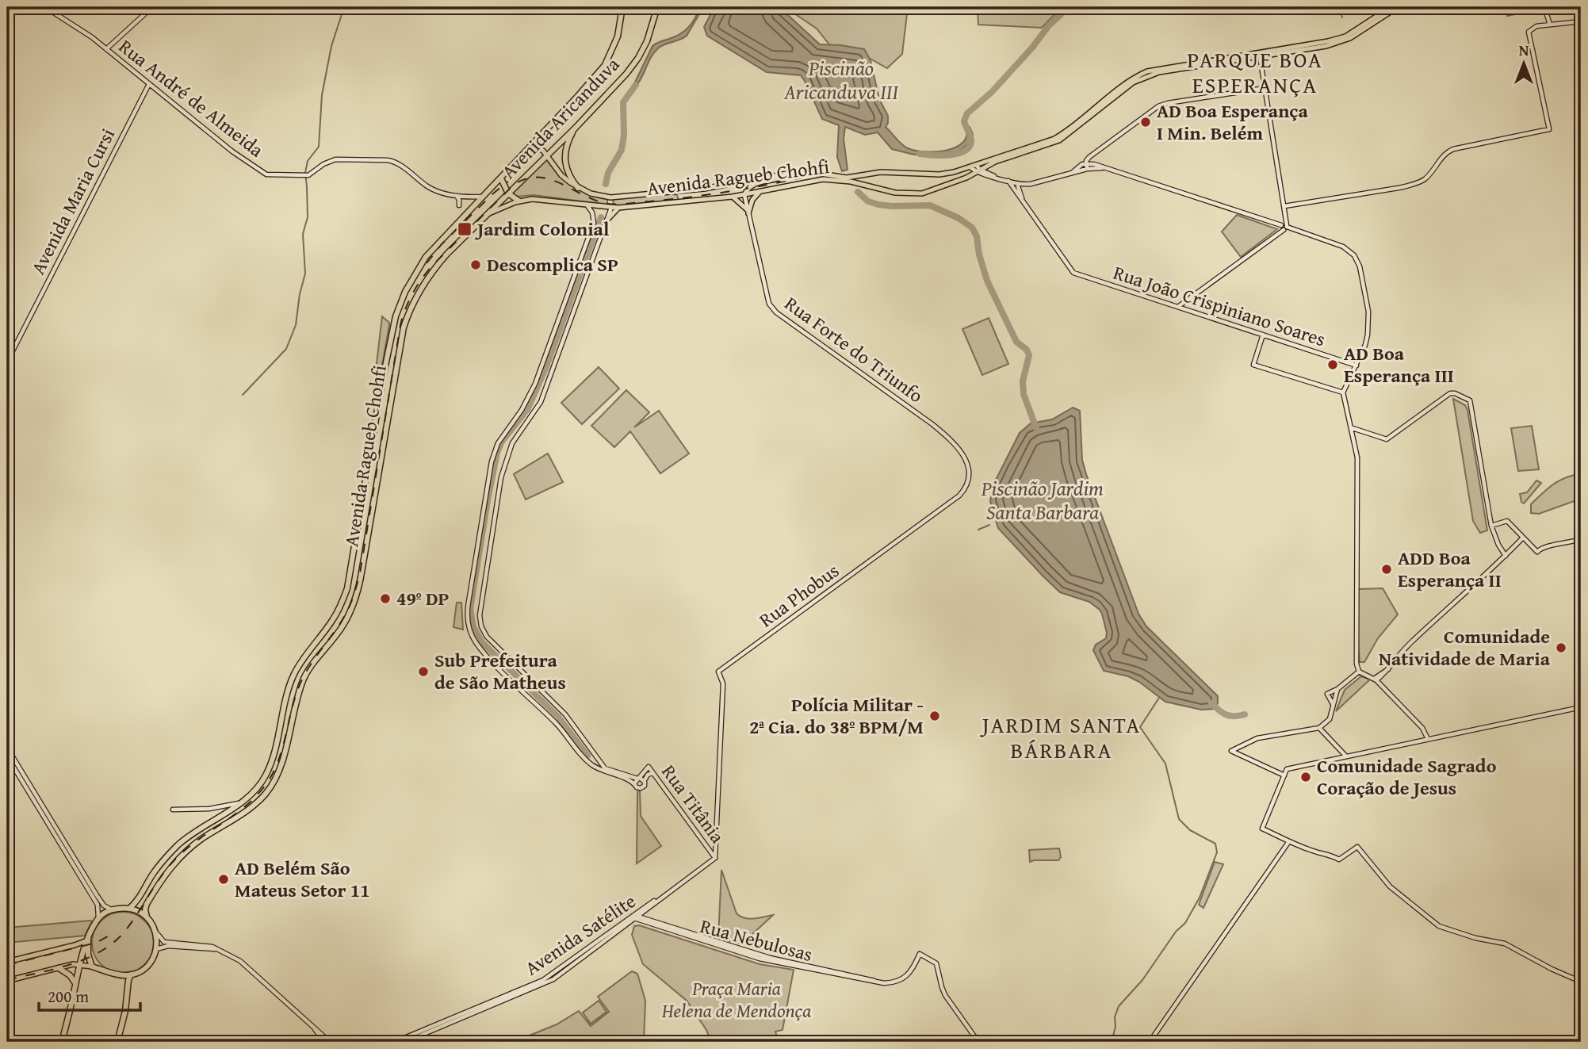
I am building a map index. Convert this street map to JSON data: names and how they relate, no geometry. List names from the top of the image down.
{
  "streets": {
    "highway": ["Avenida Aricanduva", "Avenida Ragueb Chohfi"],
    "main road": [
      "Rua André de Almeida",
      "Avenida Maria Cursi",
      "Rua João Crispiniano Soares",
      "Rua Forte do Triunfo",
      "Rua Phobus",
      "Rua Titânia",
      "Avenida Satélite",
      "Rua Nebulosas"
    ]
  },
  "crossings": [
    ["Rua André de Almeida", "Avenida Aricanduva"],
    ["Rua André de Almeida", "Avenida Ragueb Chohfi"],
    ["Rua André de Almeida", "Avenida Maria Cursi"],
    ["Avenida Aricanduva", "Avenida Ragueb Chohfi"],
    ["Avenida Ragueb Chohfi", "Rua Forte do Triunfo"],
    ["Rua Forte do Triunfo", "Rua Phobus"],
    ["Rua Phobus", "Rua Titânia"],
    ["Rua Phobus", "Avenida Satélite"],
    ["Rua Titânia", "Avenida Satélite"],
    ["Avenida Satélite", "Rua Nebulosas"]
  ],
  "districts": ["PARQUE BOA ESPERANÇA", "JARDIM SANTA BÁRBARA"],
  "water": ["Piscinão Aricanduva III", "Piscinão Jardim Santa Barbara"],
  "parks": ["Praça Maria Helena de Mendonça"],
  "places": {
    "other": [
      "AD Boa Esperança I Min. Belém",
      "Descomplica SP",
      "AD Boa Esperança III",
      "ADD Boa Esperança II",
      "49º DP",
      "Comunidade Natividade de Maria",
      "Sub Prefeitura de São Matheus",
      "Polícia Militar - 2ª Cia. do 38º BPM/M",
      "Comunidade Sagrado Coração de Jesus",
      "AD Belém São Mateus Setor 11"
    ],
    "transit": ["Jardim Colonial"]
  },
  "scale_bar": "200 m",
  "north": "top"
}
